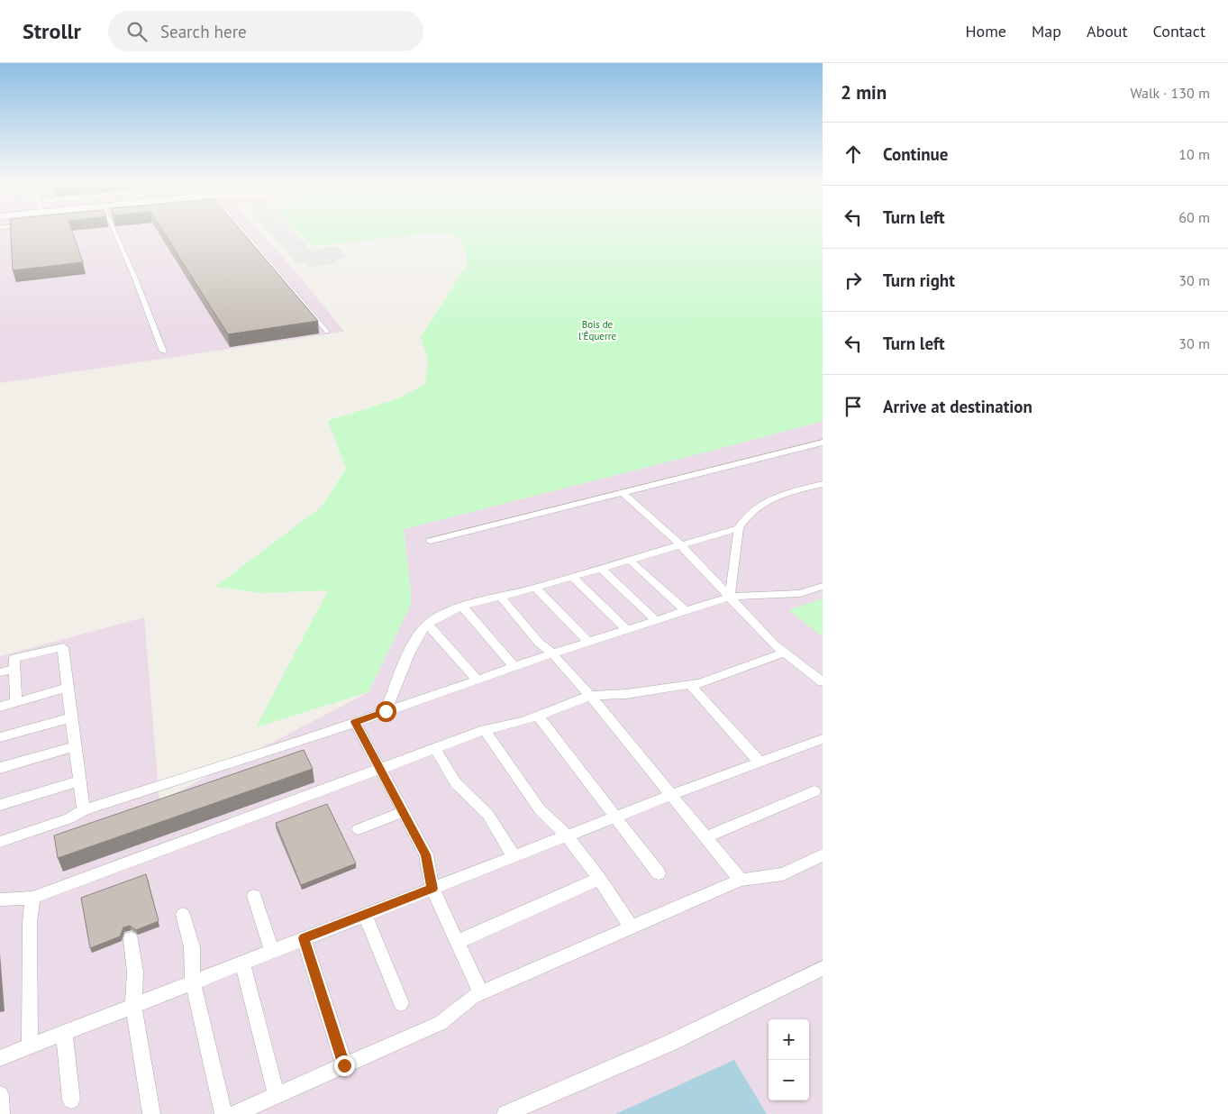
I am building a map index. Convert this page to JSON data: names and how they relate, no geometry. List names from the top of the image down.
{
  "parks": ["Bois de l'Équerre"],
  "page": {
    "header": "Strollr",
    "search": "Search here",
    "nav": [
      "Home",
      "Map",
      "About",
      "Contact"
    ],
    "heading": ["2 min", "Walk · 130 m"],
    "list": [
      ["Continue", "10 m"],
      ["Turn left", "60 m"],
      ["Turn right", "30 m"],
      ["Turn left", "30 m"],
      "Arrive at destination"
    ],
    "map_buttons": ["+", "−"]
  }
}
